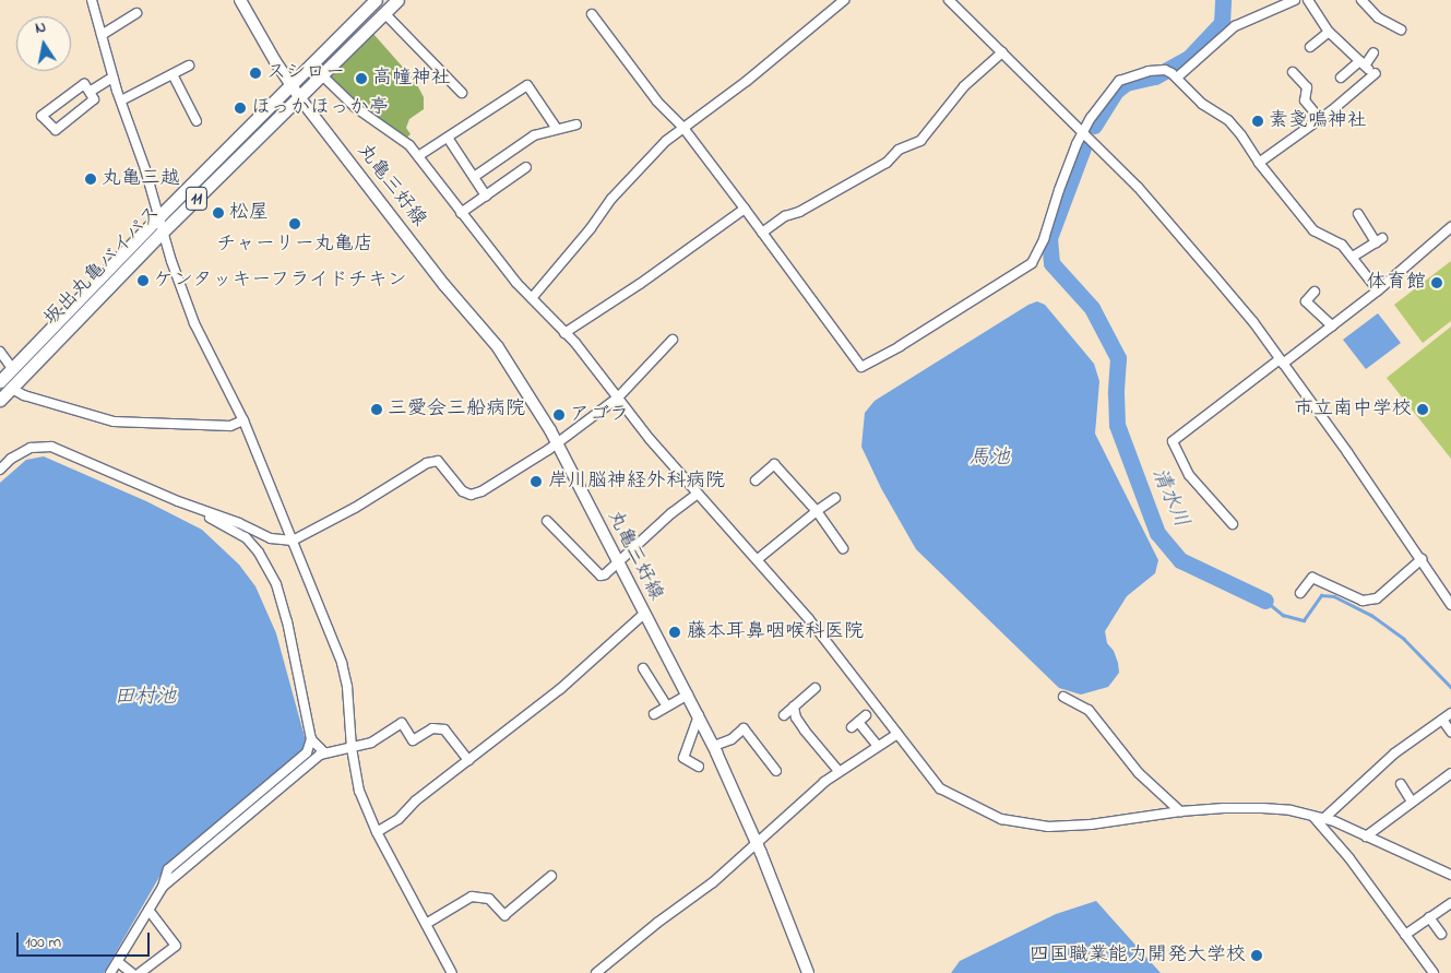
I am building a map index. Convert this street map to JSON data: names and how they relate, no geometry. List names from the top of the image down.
{
  "streets": {
    "highway": ["11", "坂出丸亀バイパス"],
    "main road": ["丸亀三好線"]
  },
  "crossings": [
    ["丸亀三好線", "坂出丸亀バイパス"]
  ],
  "water": ["馬池", "清水川", "田村池"],
  "places": [
    "スシロー",
    "高幢神社",
    "ほっかほっか亭",
    "素戔嗚神社",
    "丸亀三越",
    "松屋",
    "チャーリー丸亀店",
    "ケンタッキーフライドチキン",
    "体育館",
    "三愛会三船病院",
    "市立南中学校",
    "アゴラ",
    "岸川脳神経外科病院",
    "藤本耳鼻咽喉科医院",
    "四国職業能力開発大学校"
  ],
  "scale_bar": "100 m",
  "north": "top"
}
